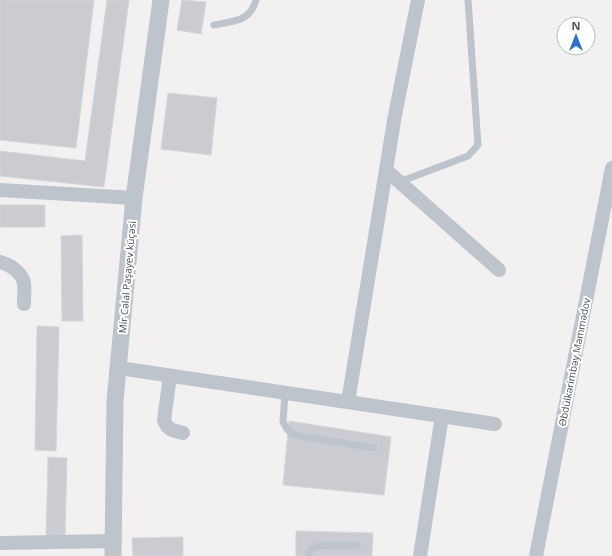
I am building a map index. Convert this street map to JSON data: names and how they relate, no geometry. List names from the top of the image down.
{
  "streets": {
    "street": ["Mir Cəlal Paşayev küçəsi", "Əbdülkərimbəy Məmmədov"]
  },
  "north": "top"
}
